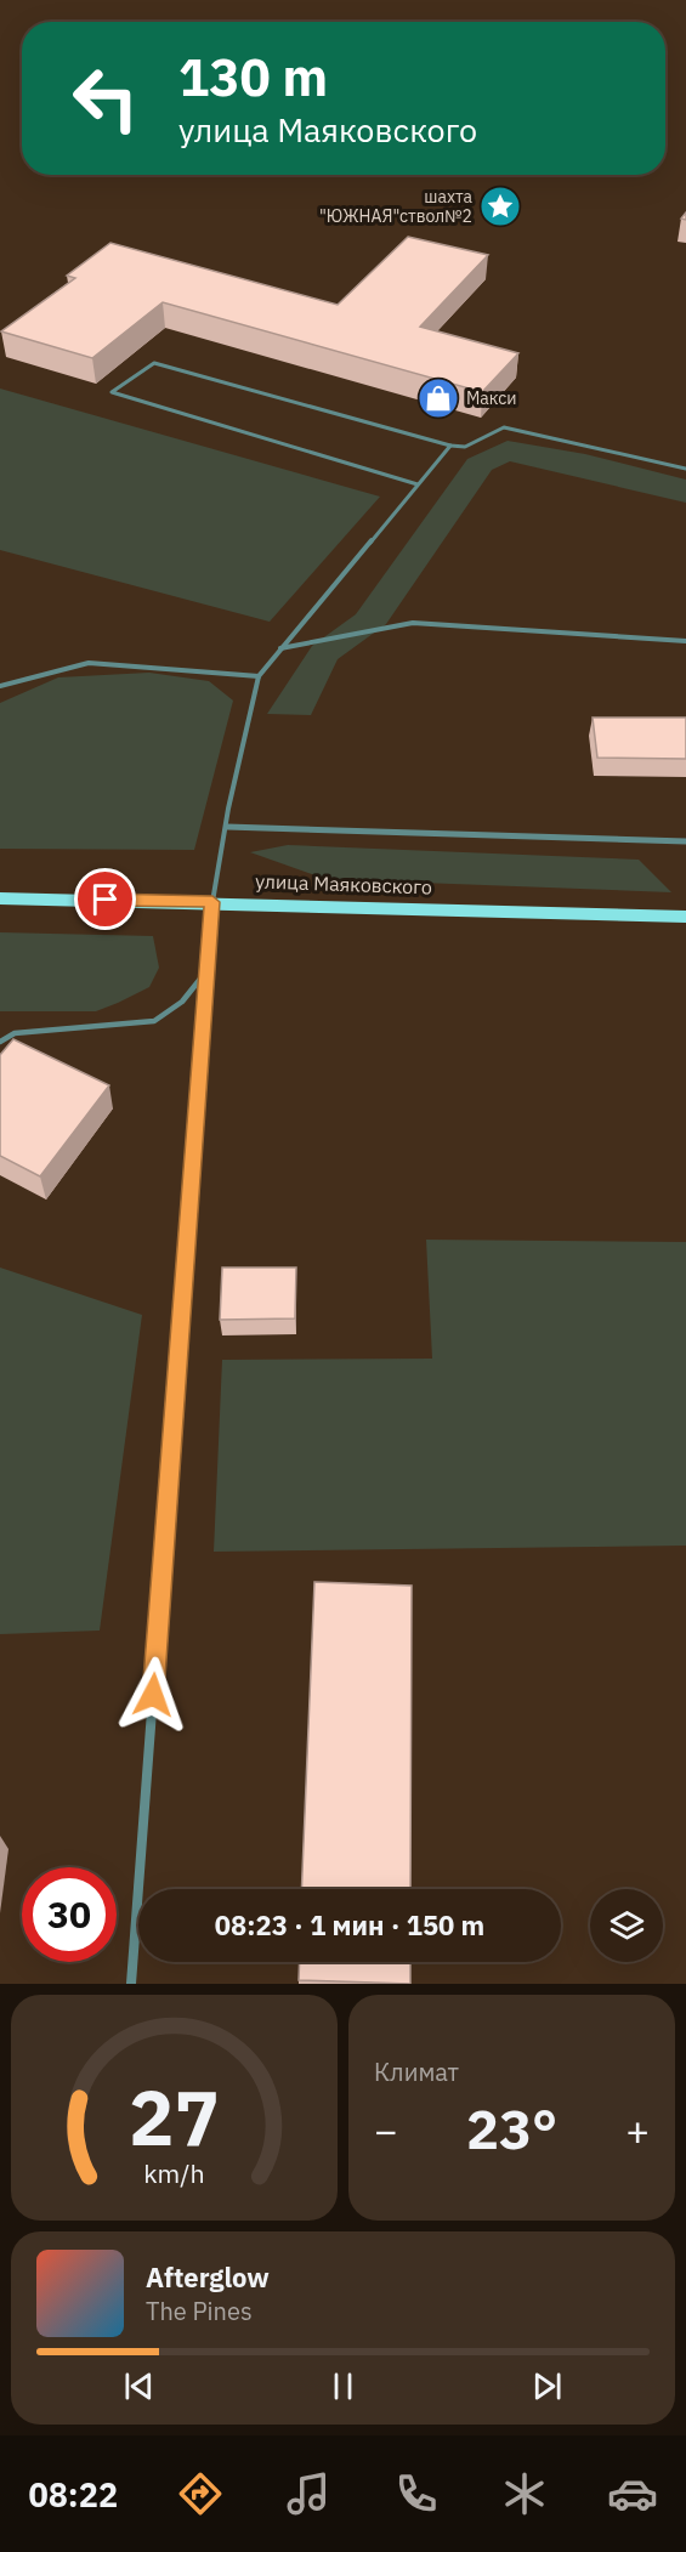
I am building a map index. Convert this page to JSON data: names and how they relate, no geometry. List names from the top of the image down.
{
  "streets": {
    "main road": ["улица Маяковского"]
  },
  "places": {
    "place": ["шахта \"ЮЖНАЯ\"ствол№2"],
    "shop": ["Макси"]
  },
  "page": {
    "turn": ["130 m", "улица Маяковского"],
    "limit": "30",
    "trip": "08:23 · 1 мин · 150 m",
    "tile": "Климат",
    "heat": ["−", "23°", "+"],
    "song": ["Afterglow", "The Pines"],
    "tabs": "08:22",
    "gauge": ["27", "km/h"]
  }
}
